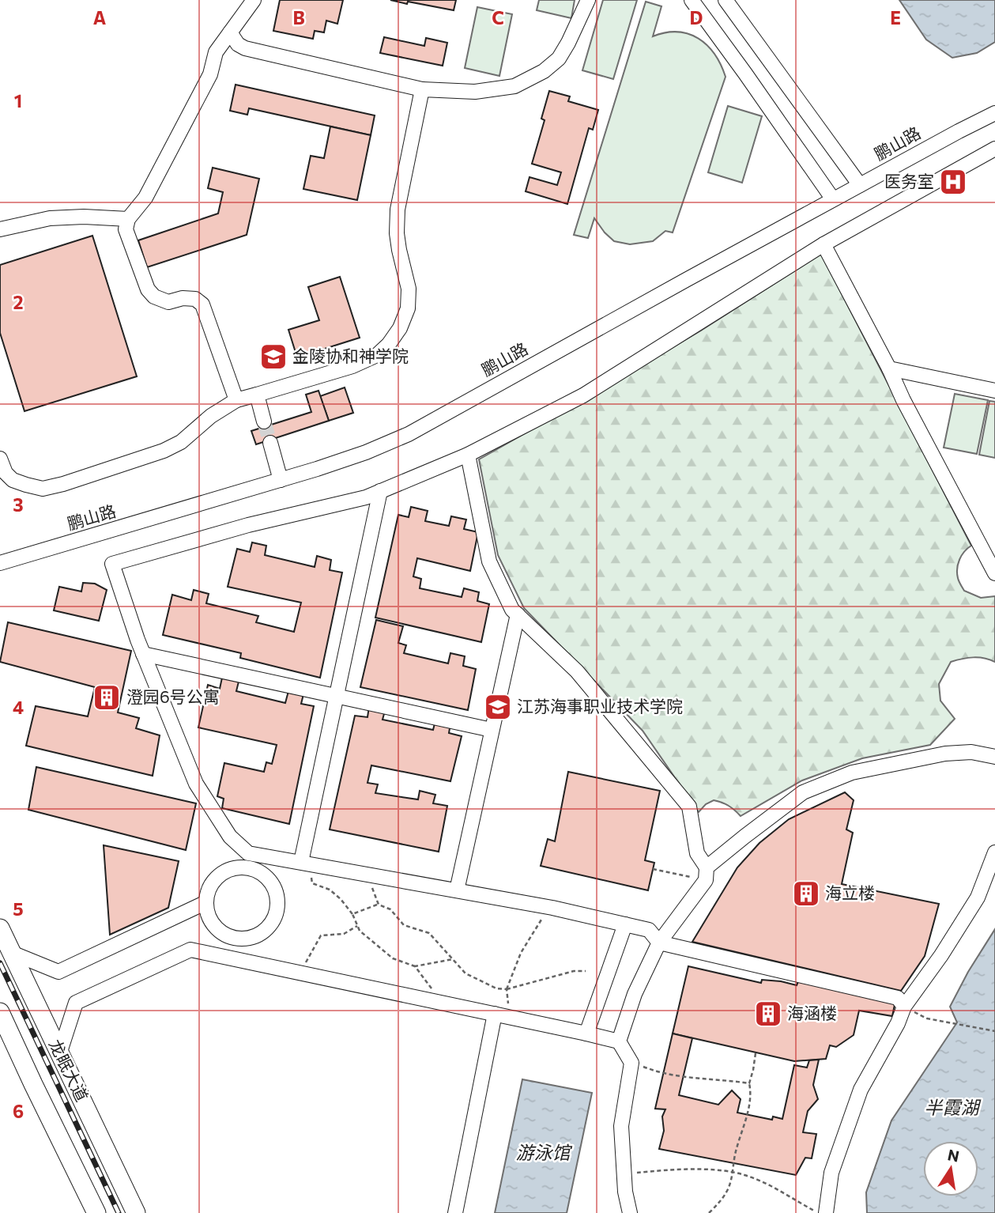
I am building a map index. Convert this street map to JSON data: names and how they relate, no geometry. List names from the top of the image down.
{
  "streets": {
    "main road": ["龙眠大道"],
    "street": ["鹏山路"]
  },
  "water": ["半霞湖", "游泳馆"],
  "places": {
    "hospital": ["医务室"],
    "school or university": ["金陵协和神学院", "江苏海事职业技术学院"],
    "building": ["澄园6号公寓", "海立楼", "海涵楼"]
  },
  "north": "top",
  "grid": {
    "columns": [
      "A",
      "B",
      "C",
      "D",
      "E"
    ],
    "rows": [
      "1",
      "2",
      "3",
      "4",
      "5",
      "6"
    ]
  }
}
